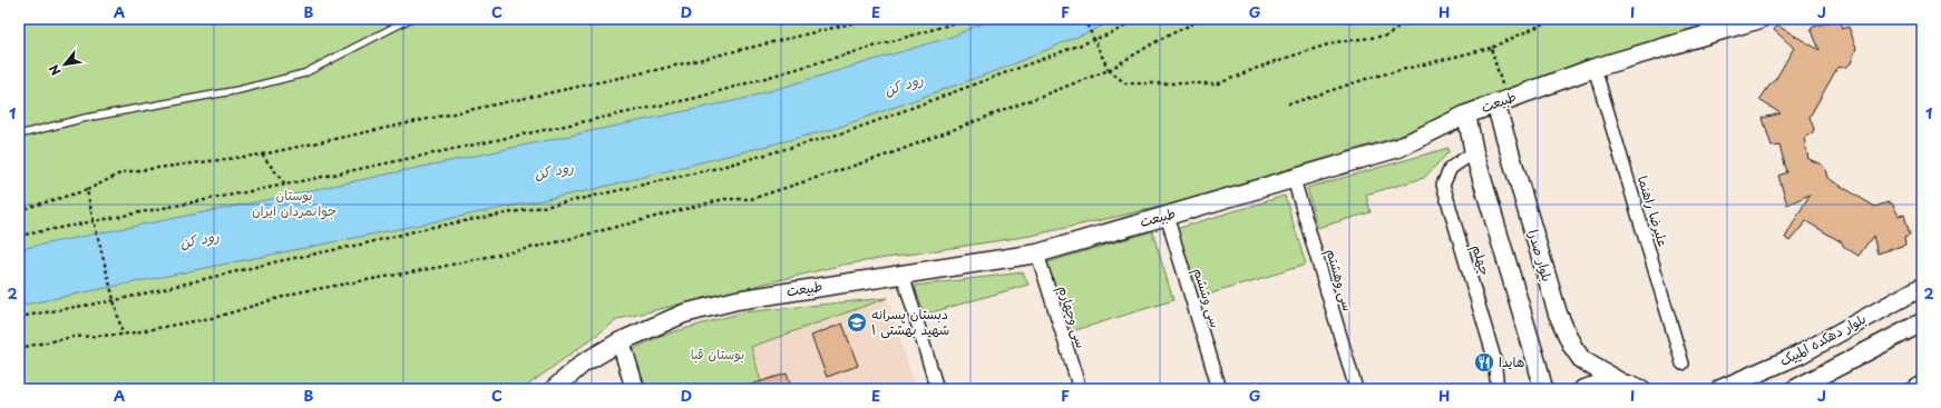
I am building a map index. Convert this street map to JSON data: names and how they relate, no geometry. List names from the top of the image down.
{
  "streets": {
    "street": [
      "طبیعت",
      "علیرضا راهنما",
      "بلوار صدرا",
      "چهلم",
      "سی وهشتم",
      "سی وششم",
      "سی وچهارم",
      "بلوار دهکده المپیک"
    ]
  },
  "crossings": [
    ["طبیعت", "علیرضا راهنما"],
    ["طبیعت", "بلوار صدرا"],
    ["طبیعت", "سی وهشتم"],
    ["طبیعت", "سی وششم"],
    ["طبیعت", "سی وچهارم"]
  ],
  "water": ["رود کن"],
  "parks": ["بوستان جوانمردان ایران", "بوستان قبا"],
  "places": {
    "school or university": ["دبستان پسرانه شهید بهشتی ۱"],
    "restaurant": ["هایدا"]
  },
  "north": "bottom left",
  "grid": {
    "columns": [
      "A",
      "B",
      "C",
      "D",
      "E",
      "F",
      "G",
      "H",
      "I",
      "J"
    ],
    "rows": ["1", "2"]
  }
}
